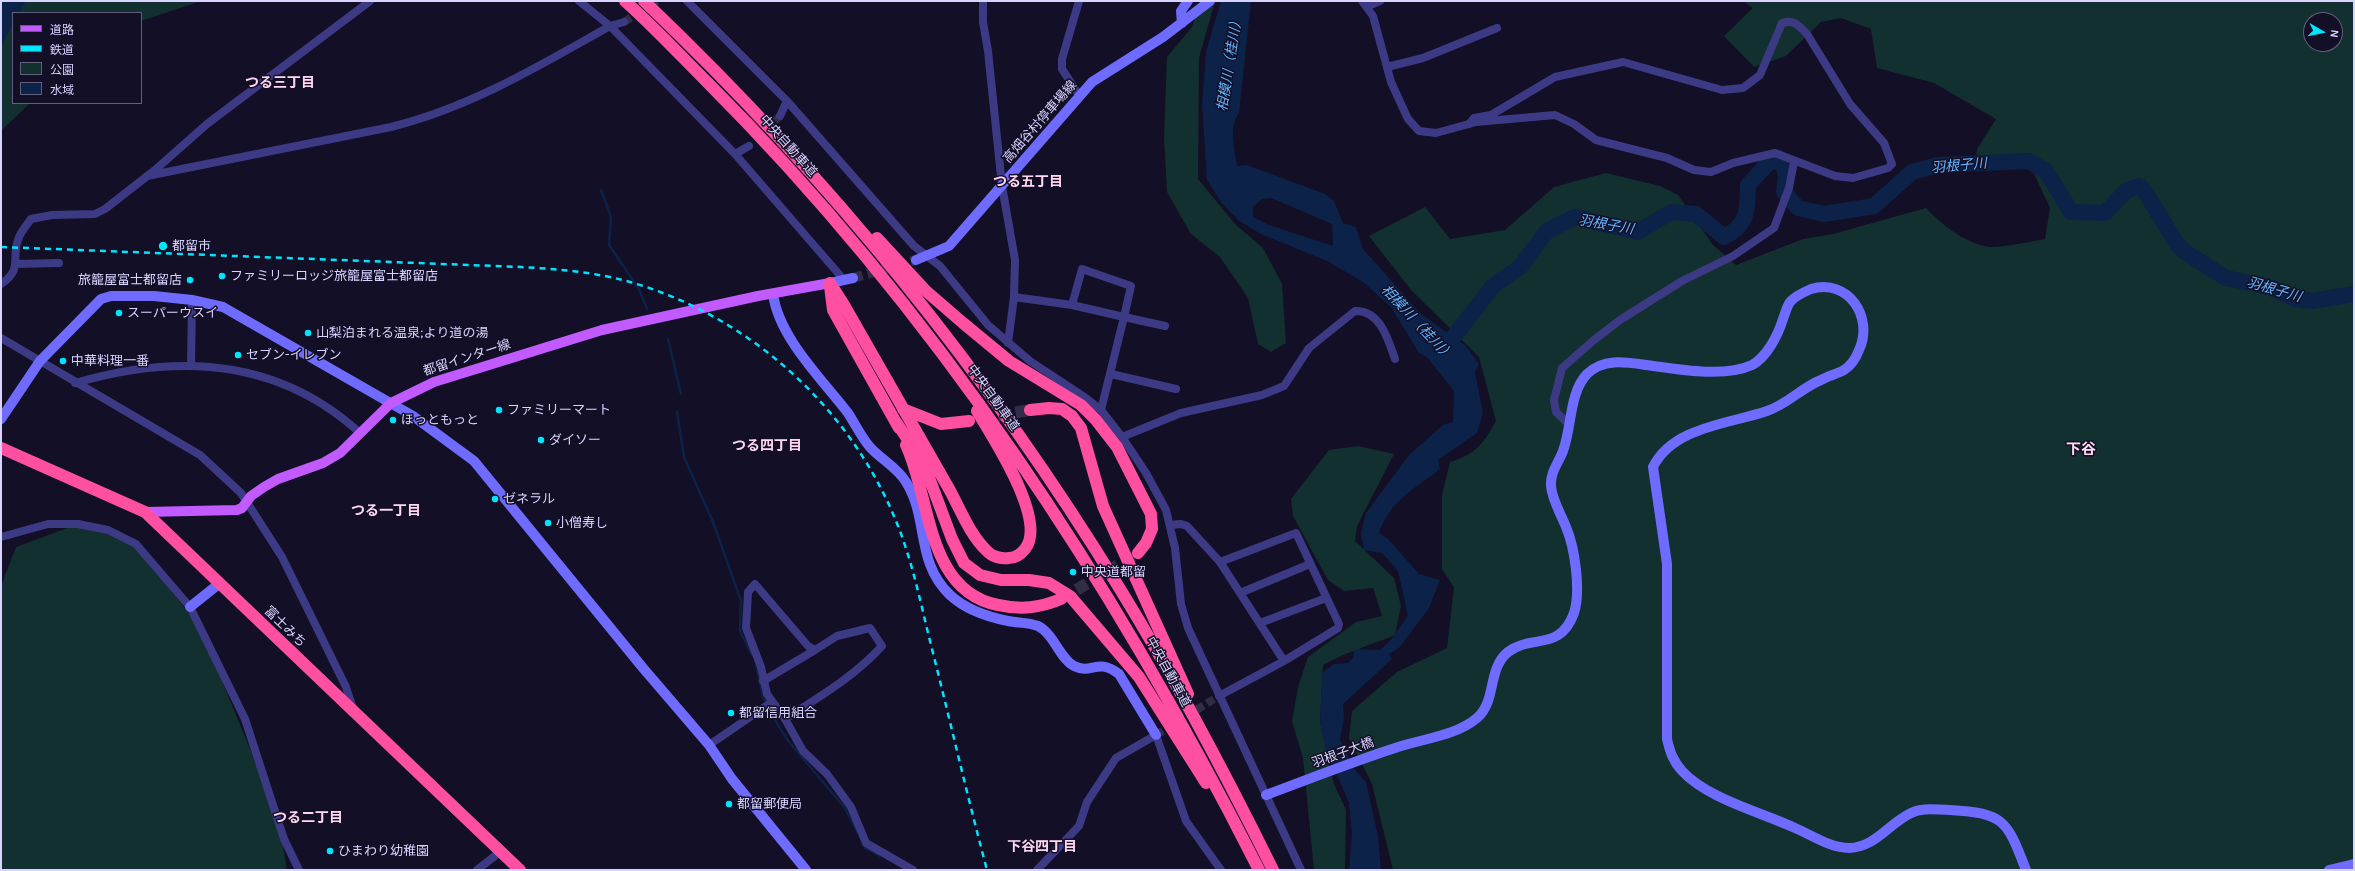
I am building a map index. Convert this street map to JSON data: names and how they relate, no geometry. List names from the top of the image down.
{
  "streets": {
    "highway": ["中央自動車道", "富士みち"],
    "main road": ["都留インター線"],
    "street": ["高畑谷村停車場線", "羽根子大橋"]
  },
  "crossings": [
    ["都留インター線", "富士みち"]
  ],
  "districts": [
    "つる三丁目",
    "つる五丁目",
    "つる四丁目",
    "下谷",
    "つる一丁目",
    "つる二丁目",
    "下谷四丁目"
  ],
  "water": ["相模川（桂川）", "羽根子川"],
  "places": [
    "都留市",
    "ファミリーロッジ旅籠屋富士都留店",
    "旅籠屋富士都留店",
    "スーパーウスイ",
    "山梨泊まれる温泉;より道の湯",
    "セブン-イレブン",
    "中華料理一番",
    "ファミリーマート",
    "ほっともっと",
    "ダイソー",
    "ゼネラル",
    "小僧寿し",
    "中央道都留",
    "都留信用組合",
    "都留郵便局",
    "ひまわり幼稚園"
  ],
  "legend": [
    "道路",
    "鉄道",
    "公園",
    "水域"
  ],
  "north": "right"
}
